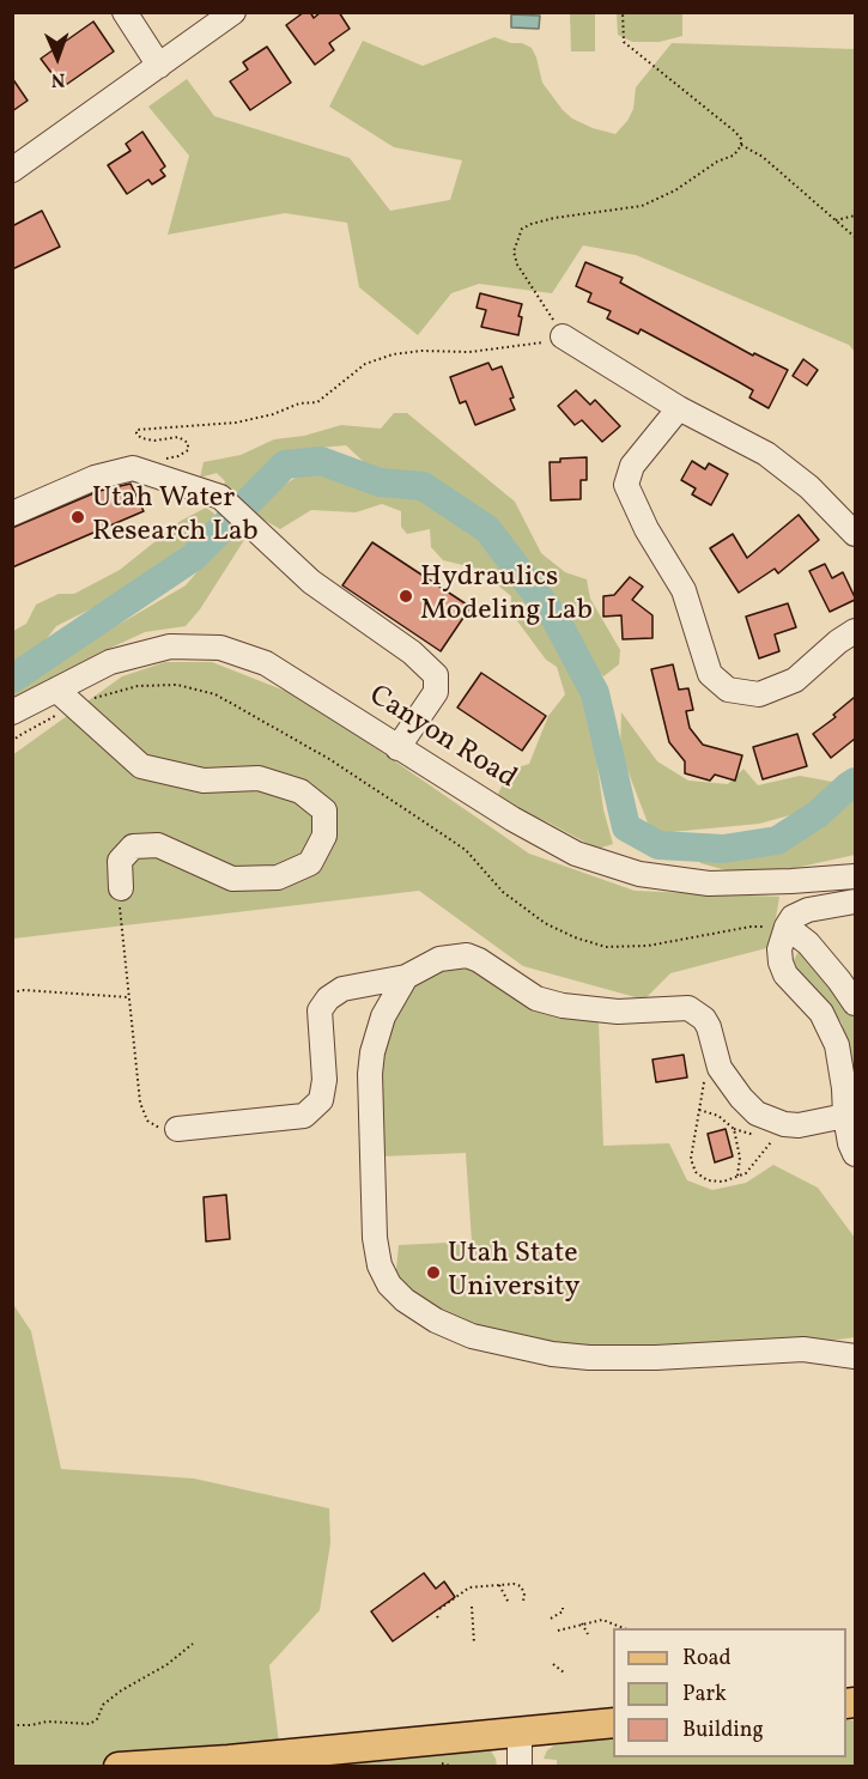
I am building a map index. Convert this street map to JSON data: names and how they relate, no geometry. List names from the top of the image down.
{
  "streets": {
    "street": ["Canyon Road"]
  },
  "places": ["Utah Water Research Lab", "Hydraulics Modeling Lab", "Utah State University"],
  "legend": ["Road", "Park", "Building"],
  "north": "bottom"
}
